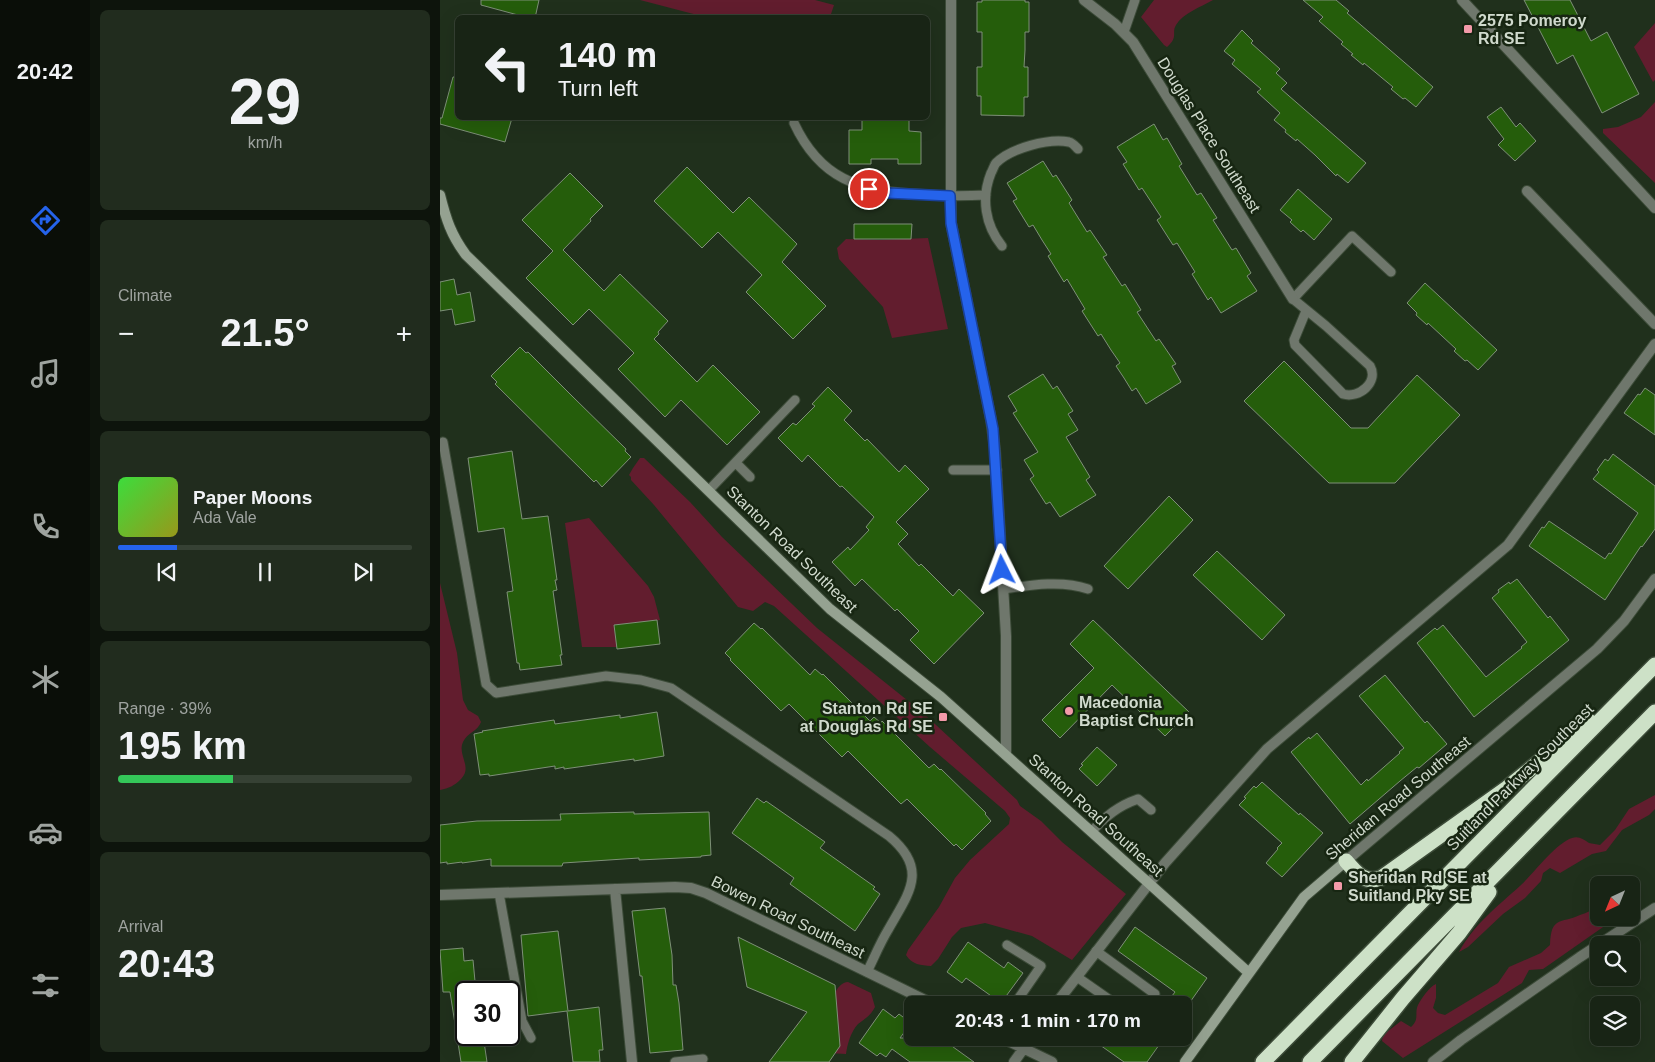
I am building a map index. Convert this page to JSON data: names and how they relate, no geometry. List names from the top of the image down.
{
  "streets": {
    "highway": ["Suitland Parkway Southeast"],
    "street": [
      "Douglas Place Southeast",
      "Stanton Road Southeast",
      "Sheridan Road Southeast",
      "Bowen Road Southeast"
    ]
  },
  "crossings": [
    ["Stanton Road Southeast", "Sheridan Road Southeast"]
  ],
  "places": {
    "transit": ["2575 Pomeroy Rd SE", "Stanton Rd SE at Douglas Rd SE", "Sheridan Rd SE at Suitland Pky SE"],
    "other": ["Macedonia Baptist Church"]
  },
  "north": "bottom left",
  "page": {
    "tabs": "20:42",
    "tile": [
      ["29", "km/h"],
      "Climate",
      ["Range · 39%", "195 km"],
      ["Arrival", "20:43"]
    ],
    "turn": ["140 m", "Turn left"],
    "heat": ["−", "21.5°", "+"],
    "song": ["Paper Moons", "Ada Vale"],
    "limit": "30",
    "trip": "20:43 · 1 min · 170 m"
  }
}
